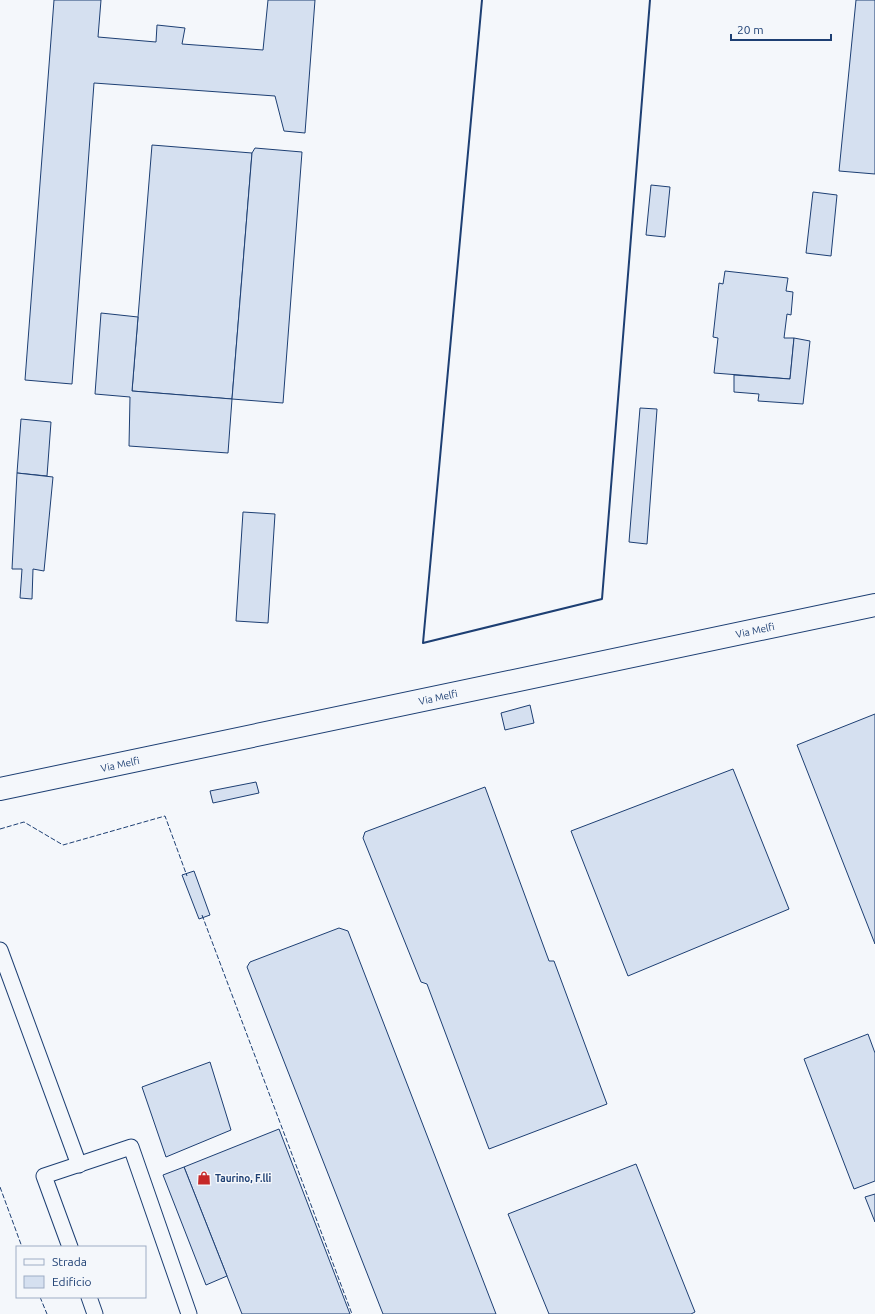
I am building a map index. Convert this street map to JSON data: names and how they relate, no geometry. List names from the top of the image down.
{
  "streets": {
    "main road": ["Via Melfi"]
  },
  "places": {
    "shop": ["Taurino, F.lli"]
  },
  "legend": ["Strada", "Edificio"],
  "scale_bar": "20 m"
}
